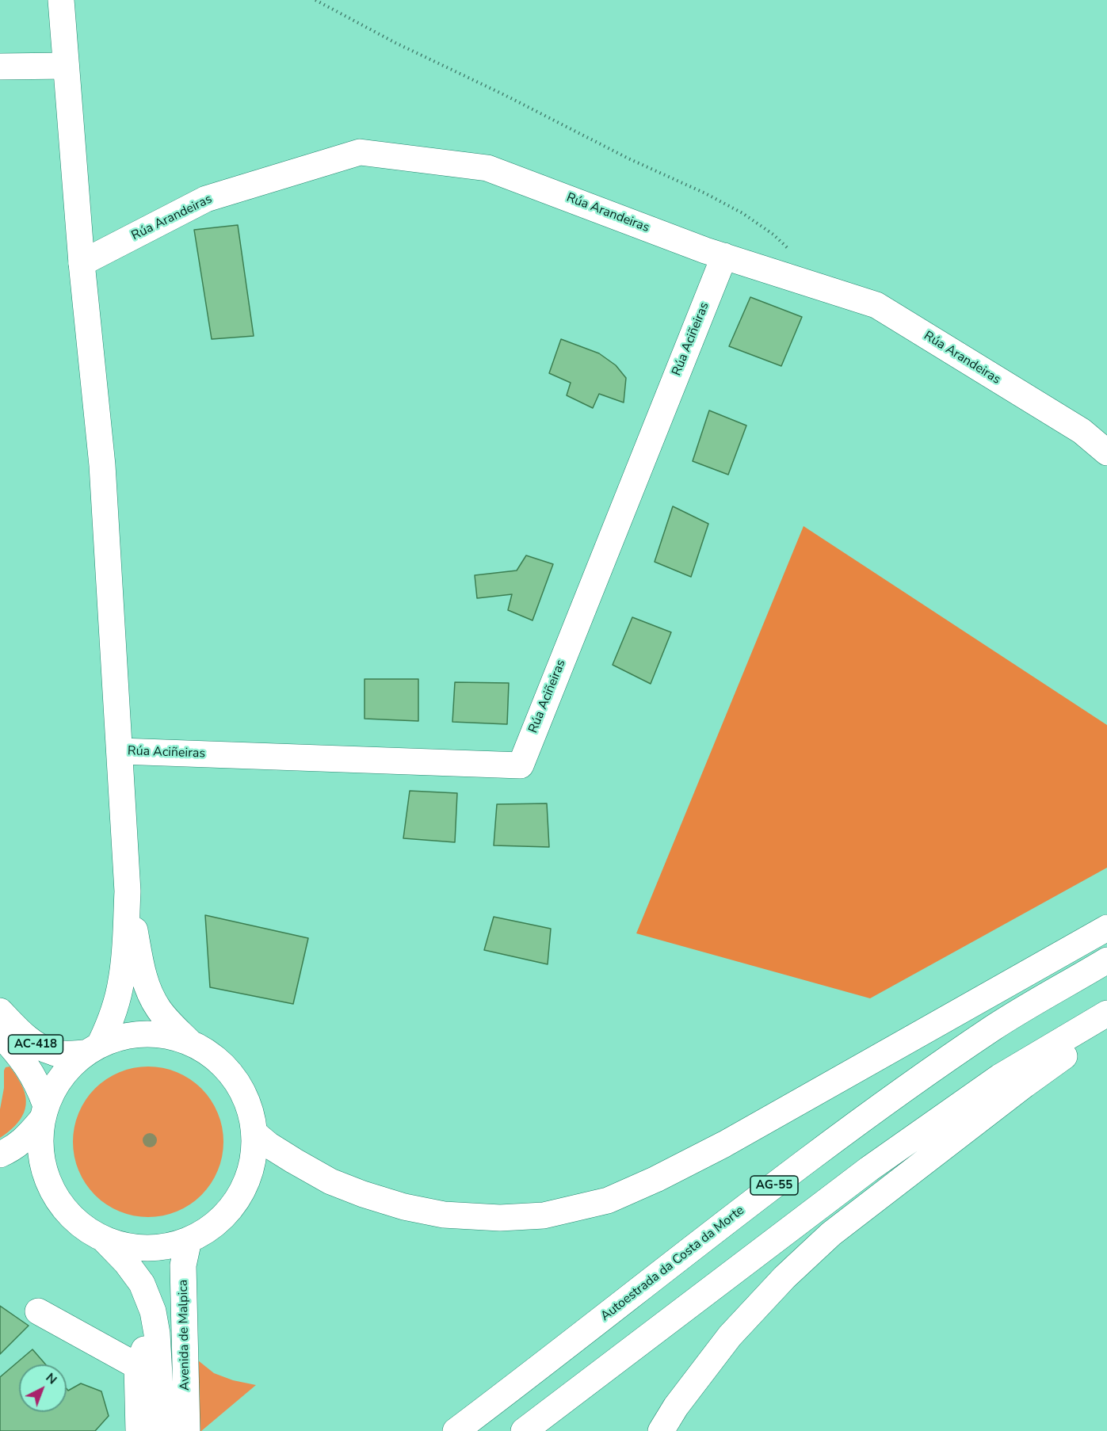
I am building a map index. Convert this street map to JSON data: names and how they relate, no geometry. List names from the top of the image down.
{
  "streets": {
    "main road": [
      "Rúa Arandeiras",
      "Rúa Aciñeiras",
      "AC-418",
      "AG-55",
      "Autoestrada da Costa da Morte",
      "Avenida de Malpica"
    ]
  },
  "crossings": [
    ["Rúa Arandeiras", "Rúa Aciñeiras"]
  ],
  "north": "top right"
}
